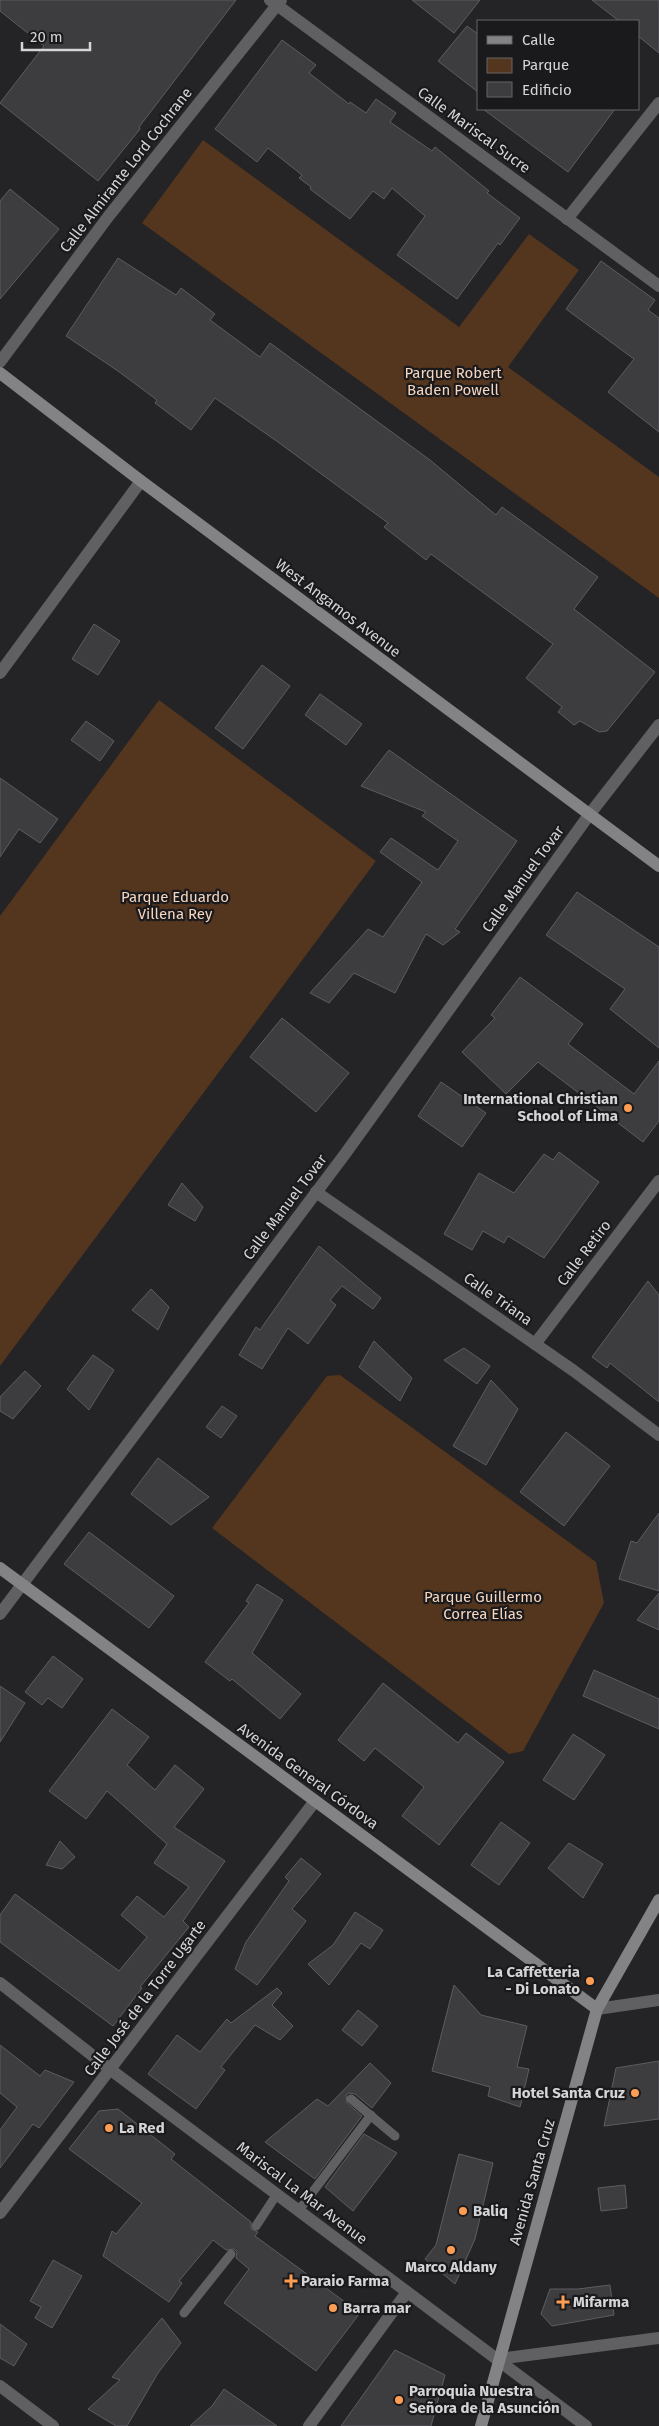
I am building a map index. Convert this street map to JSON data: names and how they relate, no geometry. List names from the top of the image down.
{
  "streets": {
    "street": [
      "Calle Mariscal Sucre",
      "Calle Almirante Lord Cochrane",
      "West Angamos Avenue",
      "Calle Manuel Tovar",
      "Calle Retiro",
      "Calle Triana",
      "Avenida General Córdova",
      "Calle José de la Torre Ugarte",
      "Avenida Santa Cruz",
      "Mariscal La Mar Avenue"
    ]
  },
  "crossings": [
    ["Calle Mariscal Sucre", "Calle Almirante Lord Cochrane"],
    ["West Angamos Avenue", "Calle Manuel Tovar"],
    ["Calle Manuel Tovar", "Calle Triana"],
    ["Calle Manuel Tovar", "Avenida General Córdova"],
    ["Calle Retiro", "Calle Triana"],
    ["Avenida General Córdova", "Calle José de la Torre Ugarte"],
    ["Avenida General Córdova", "Avenida Santa Cruz"],
    ["Calle José de la Torre Ugarte", "Mariscal La Mar Avenue"],
    ["Avenida Santa Cruz", "Mariscal La Mar Avenue"]
  ],
  "parks": ["Parque Robert Baden Powell", "Parque Eduardo Villena Rey", "Parque Guillermo Correa Elías"],
  "places": {
    "other": [
      "International Christian School of Lima",
      "La Caffetteria - Di Lonato",
      "Hotel Santa Cruz",
      "La Red",
      "Baliq",
      "Marco Aldany",
      "Barra mar",
      "Parroquia Nuestra Señora de la Asunción"
    ],
    "health": ["Paraio Farma", "Mifarma"]
  },
  "legend": ["Calle", "Parque", "Edificio"],
  "scale_bar": "20 m"
}
